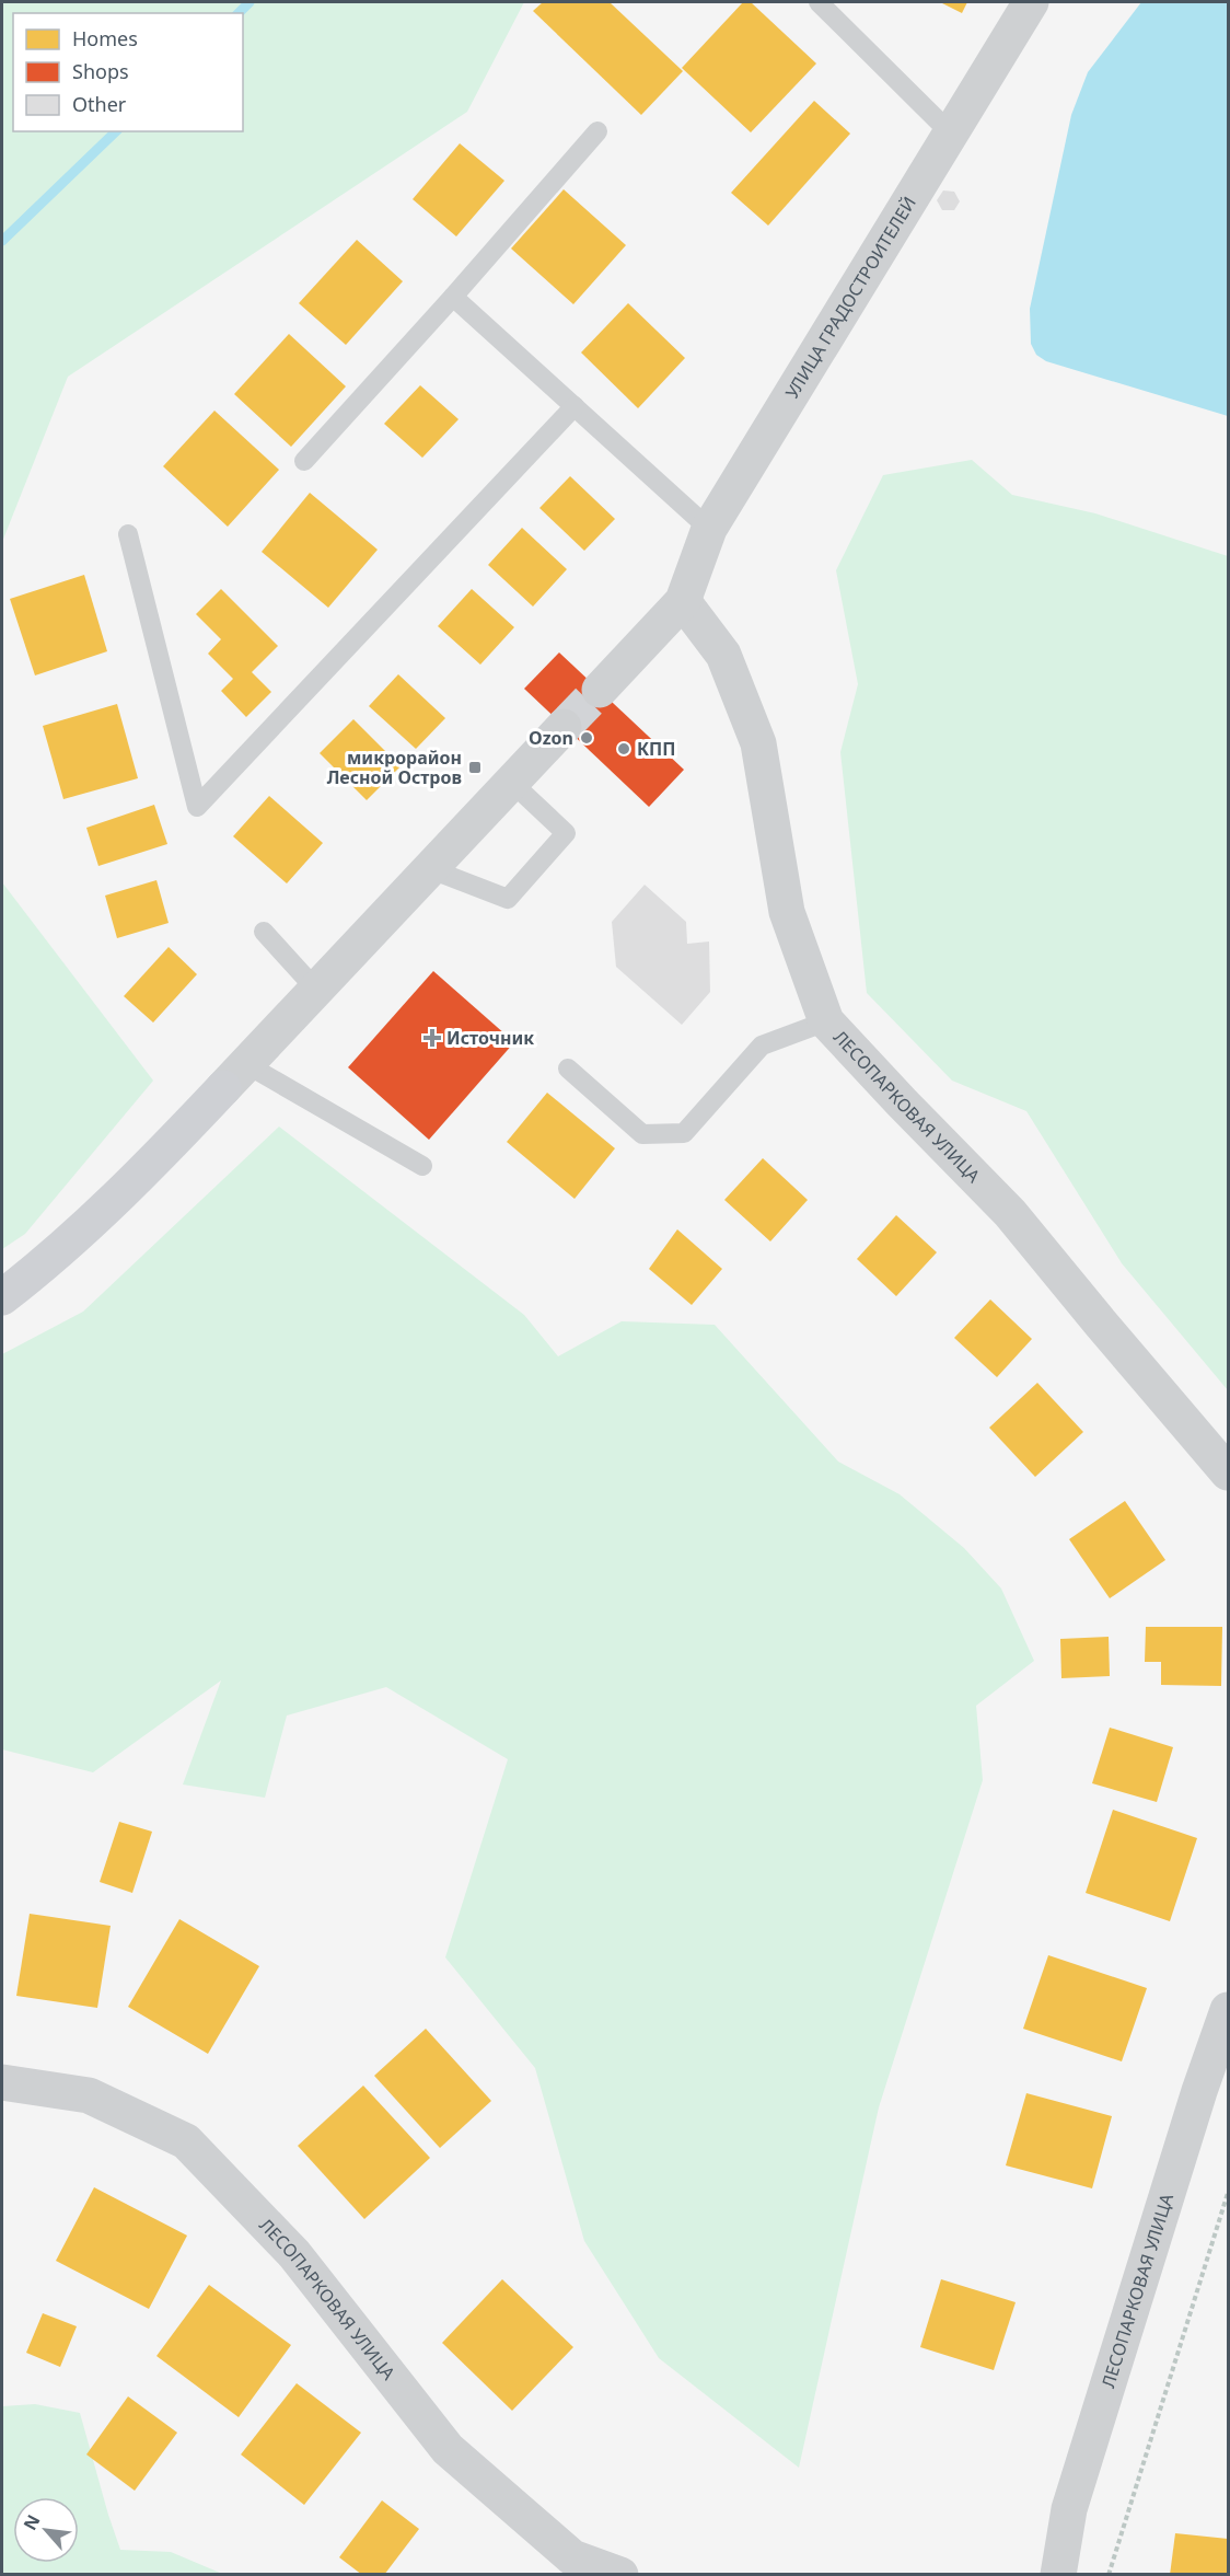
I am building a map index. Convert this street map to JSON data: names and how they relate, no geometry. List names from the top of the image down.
{
  "streets": {
    "street": ["УЛИЦА ГРАДОСТРОИТЕЛЕЙ", "ЛЕСОПАРКОВАЯ УЛИЦА"]
  },
  "crossings": [
    ["УЛИЦА ГРАДОСТРОИТЕЛЕЙ", "ЛЕСОПАРКОВАЯ УЛИЦА"]
  ],
  "places": {
    "other": ["Ozon", "КПП"],
    "transit": ["микрорайон Лесной Остров"],
    "health": ["Источник"]
  },
  "legend": ["Homes", "Shops", "Other"],
  "north": "top left"
}
